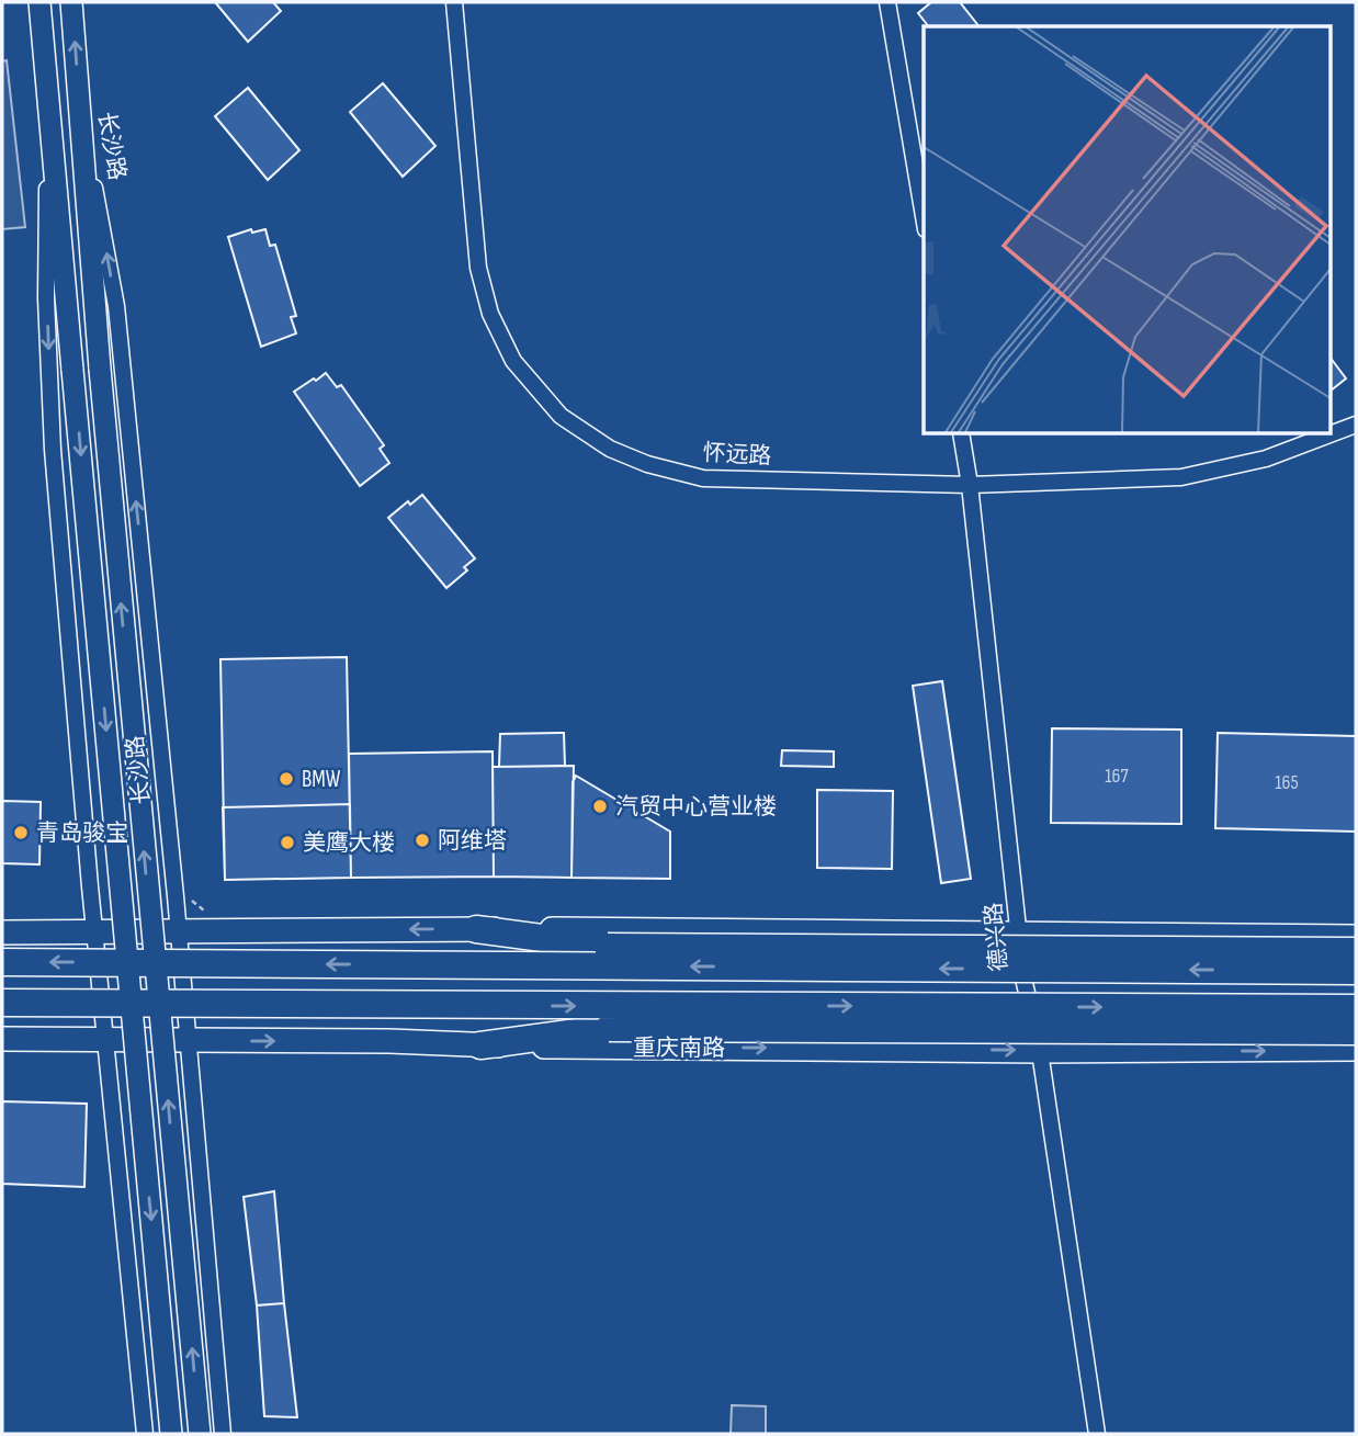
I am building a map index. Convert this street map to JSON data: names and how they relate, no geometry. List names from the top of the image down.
{
  "streets": {
    "main road": ["长沙路", "重庆南路"],
    "street": ["怀远路", "德兴路"]
  },
  "crossings": [
    ["长沙路", "重庆南路"],
    ["怀远路", "德兴路"],
    ["德兴路", "重庆南路"]
  ],
  "places": [
    "BMW",
    "汽贸中心营业楼",
    "青岛骏宝",
    "阿维塔",
    "美鹰大楼"
  ],
  "house_numbers": ["167", "165"]
}
